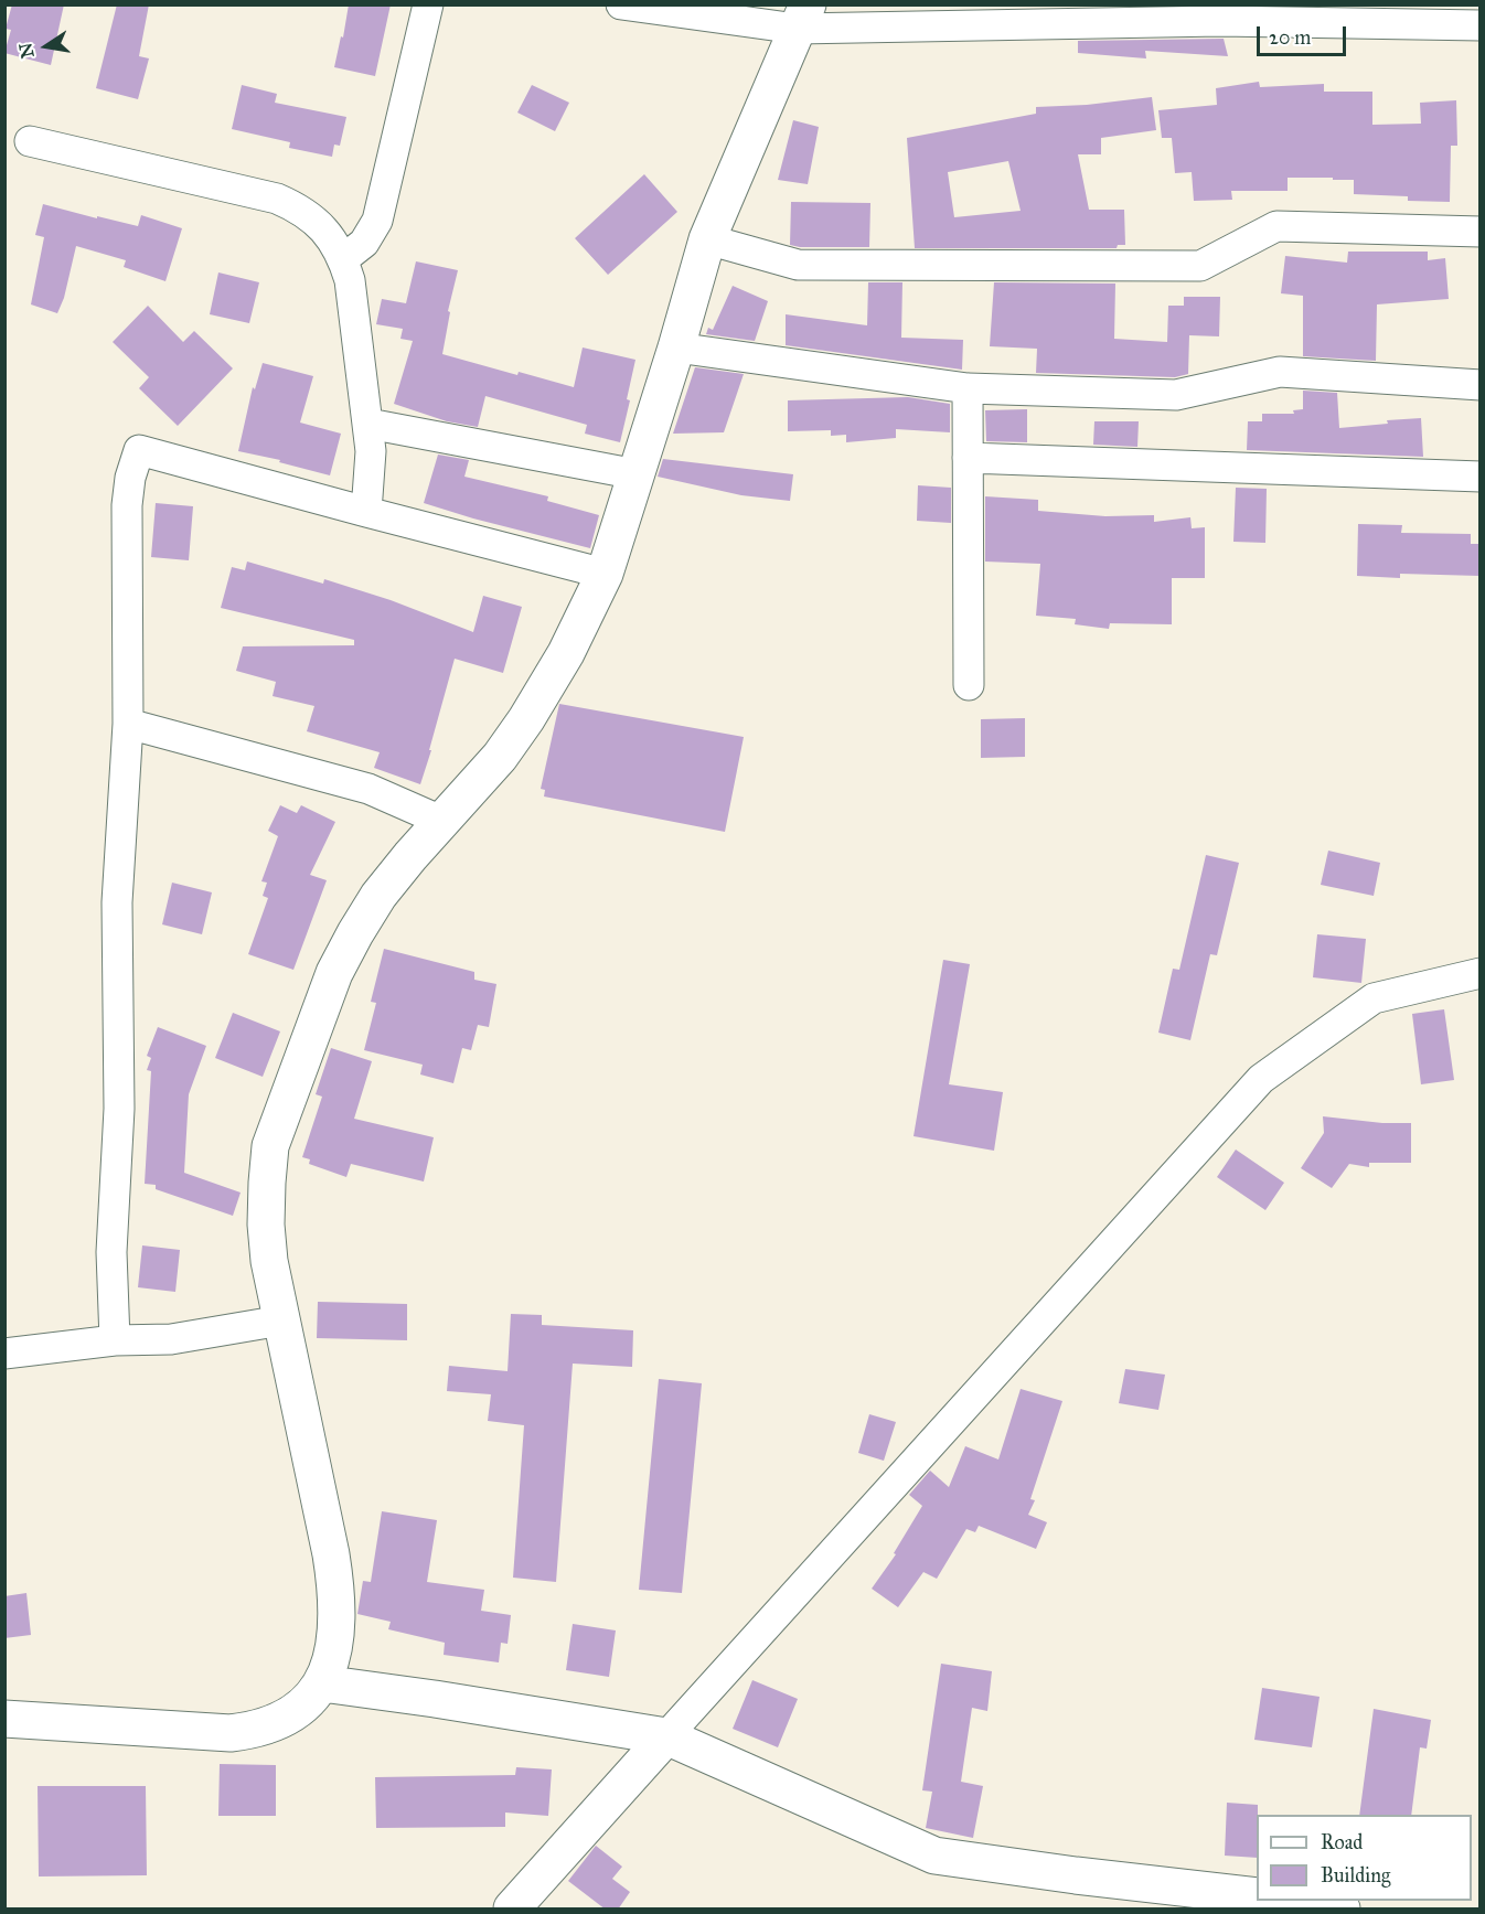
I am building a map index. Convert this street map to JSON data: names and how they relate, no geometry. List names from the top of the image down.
{
  "legend": ["Road", "Building"],
  "scale_bar": "20 m",
  "north": "left"
}
